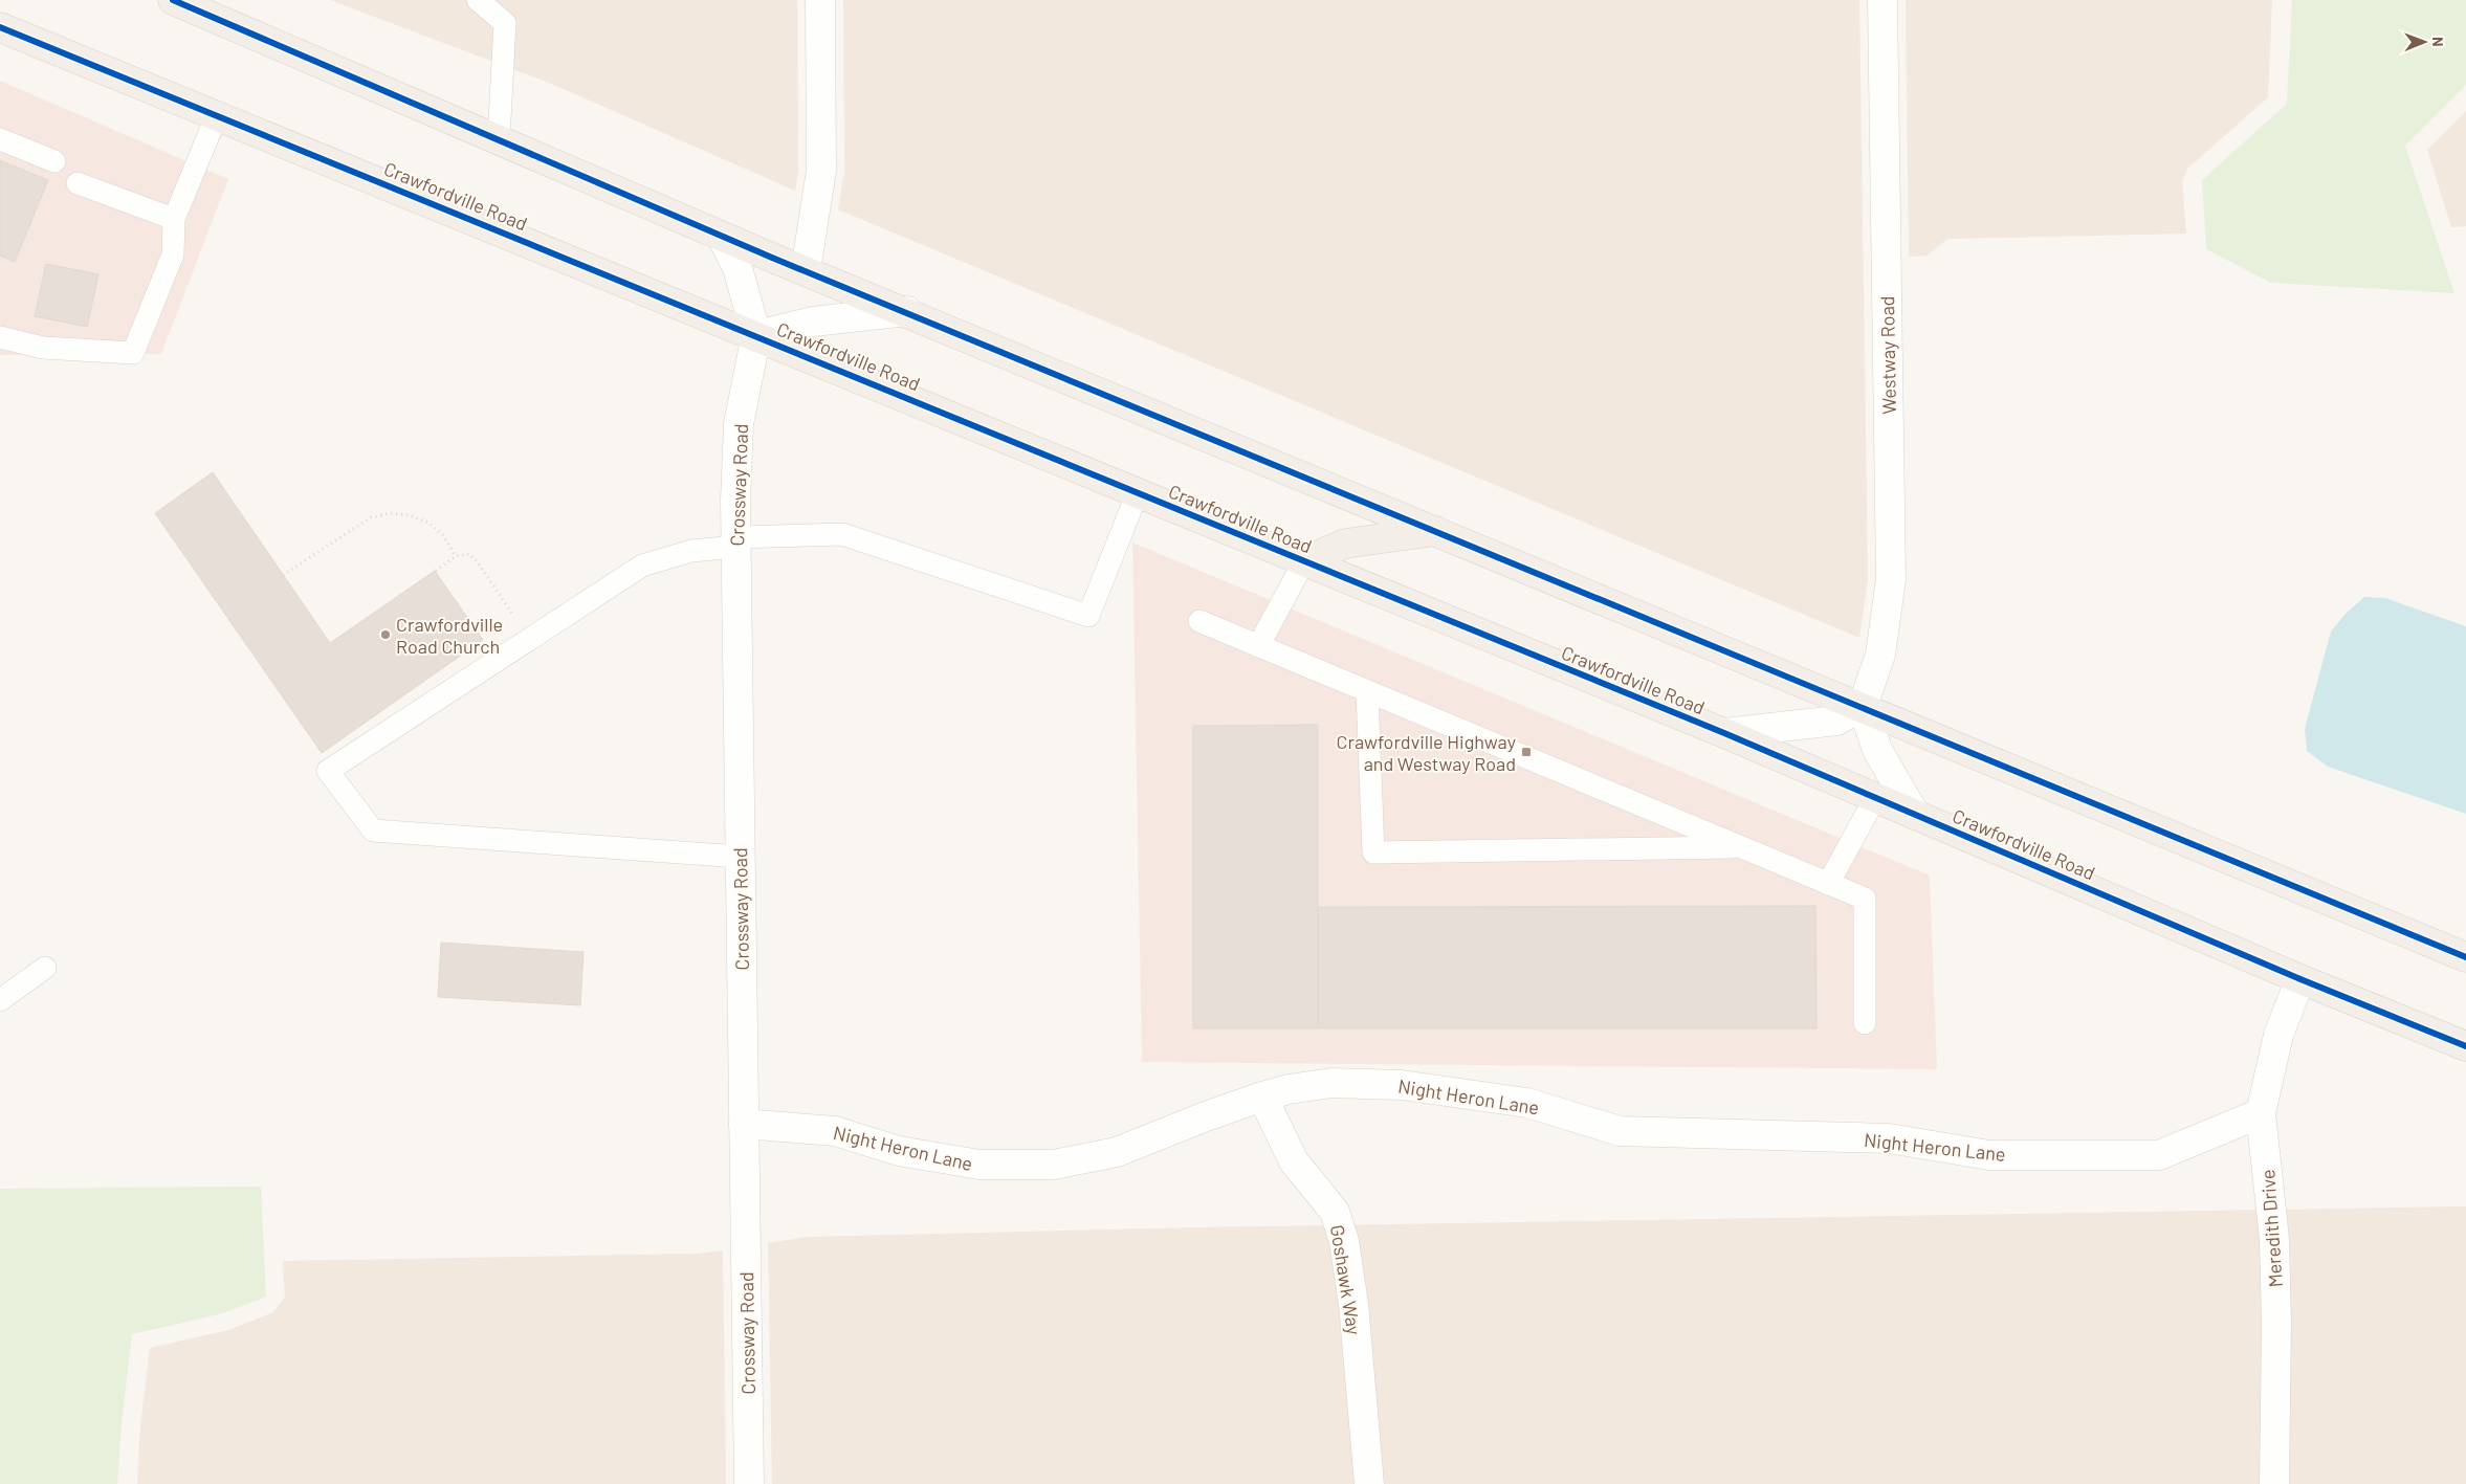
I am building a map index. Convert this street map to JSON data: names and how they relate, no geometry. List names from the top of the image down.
{
  "streets": {
    "main road": ["Crawfordville Road"],
    "street": [
      "Westway Road",
      "Crossway Road",
      "Night Heron Lane",
      "Meredith Drive",
      "Goshawk Way"
    ]
  },
  "crossings": [
    ["Crawfordville Road", "Crossway Road"],
    ["Crawfordville Road", "Meredith Drive"],
    ["Crossway Road", "Night Heron Lane"],
    ["Night Heron Lane", "Meredith Drive"],
    ["Night Heron Lane", "Goshawk Way"]
  ],
  "places": {
    "other": ["Crawfordville Road Church"],
    "transit": ["Crawfordville Highway and Westway Road"]
  },
  "north": "right"
}
